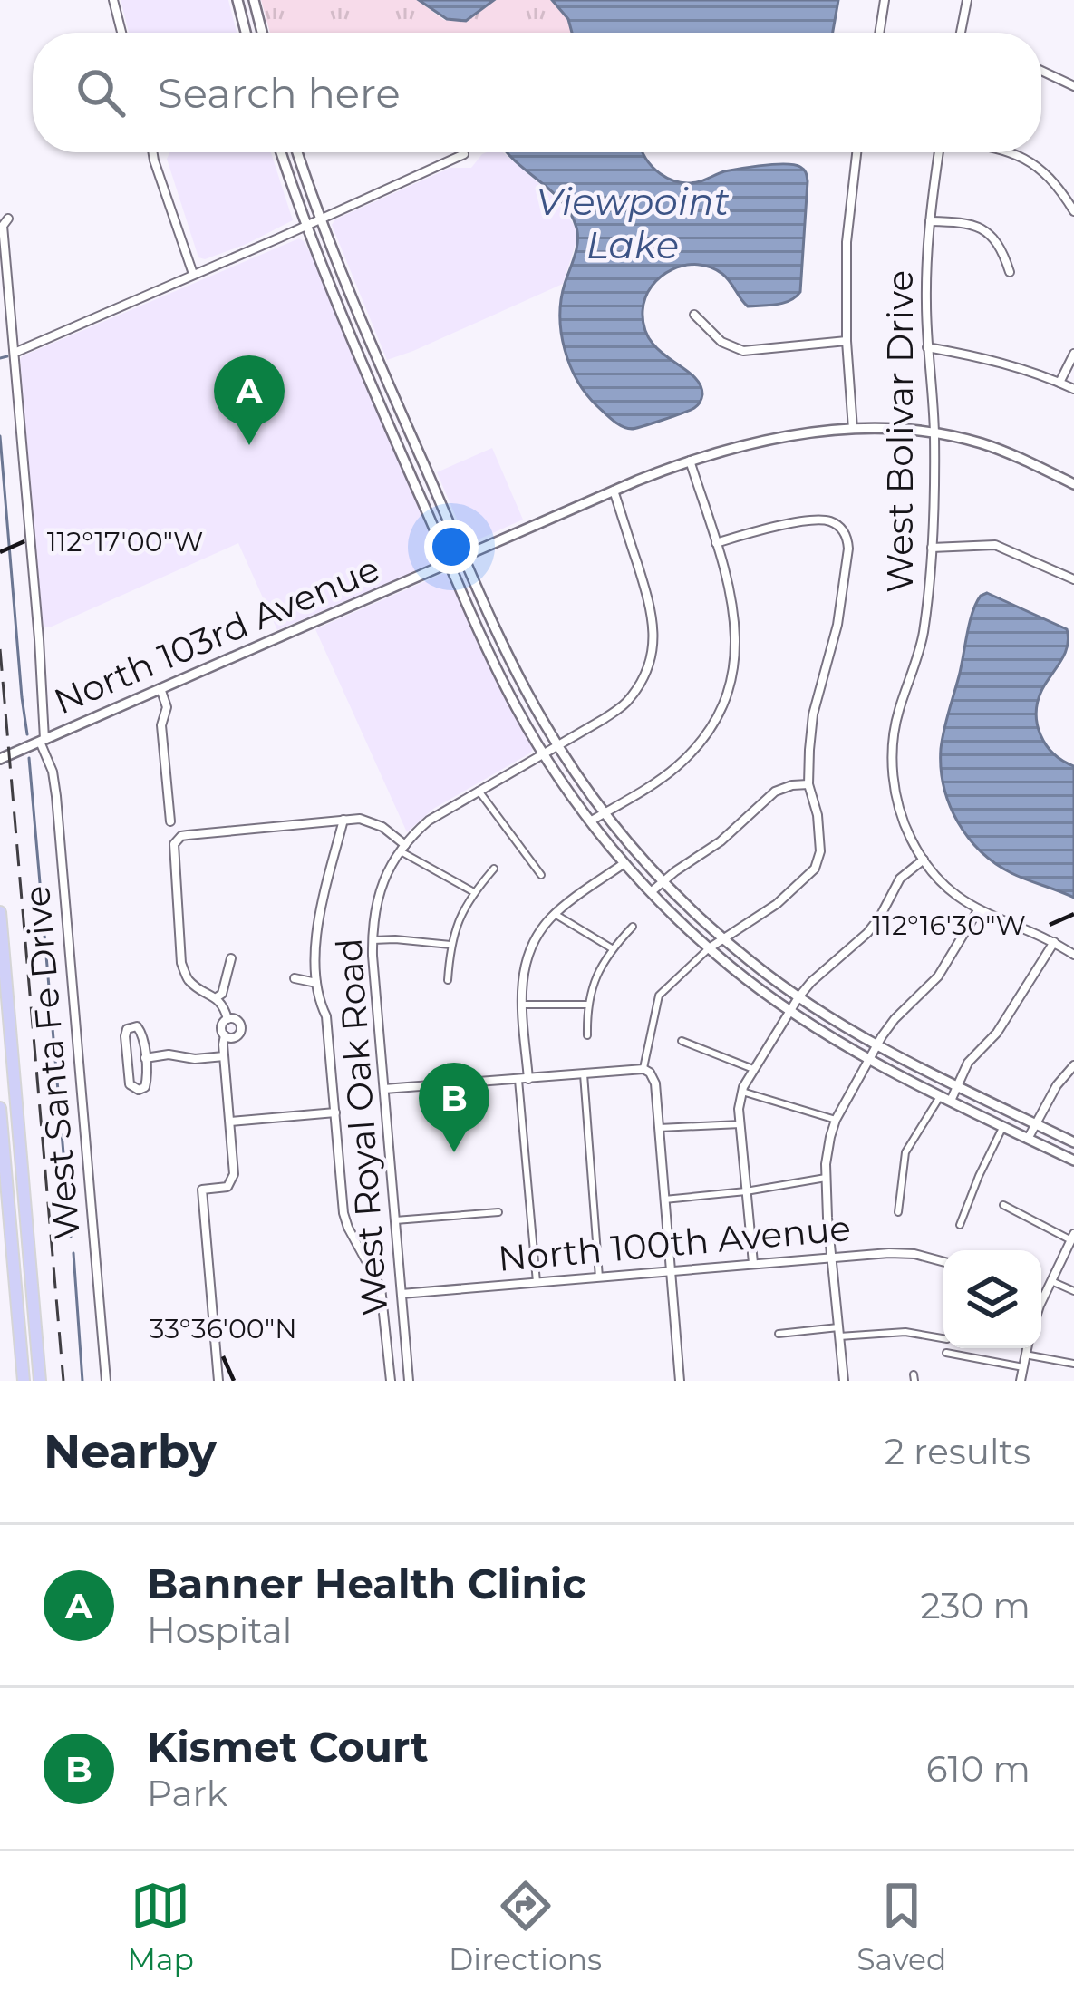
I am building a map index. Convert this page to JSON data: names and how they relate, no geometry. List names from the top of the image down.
{
  "streets": {
    "street": [
      "West Bolivar Drive",
      "North 103rd Avenue",
      "West Santa Fe Drive",
      "West Royal Oak Road",
      "North 100th Avenue"
    ]
  },
  "crossings": [
    ["West Bolivar Drive", "North 103rd Avenue"],
    ["North 103rd Avenue", "West Santa Fe Drive"],
    ["North 103rd Avenue", "West Royal Oak Road"],
    ["West Royal Oak Road", "North 100th Avenue"]
  ],
  "water": ["Viewpoint Lake"],
  "page": {
    "search": "Search here",
    "pins": ["A", "B"],
    "heading": ["Nearby", "2 results"],
    "list": [
      {
        "mark": "A",
        "name": "Banner Health Clinic",
        "note": "Hospital",
        "value": "230 m"
      },
      {
        "mark": "B",
        "name": "Kismet Court",
        "note": "Park",
        "value": "610 m"
      }
    ],
    "nav": ["Map", "Directions", "Saved"]
  },
  "coordinates": ["112°17'00\"W", "112°16'30\"W", "33°36'00\"N"]
}
